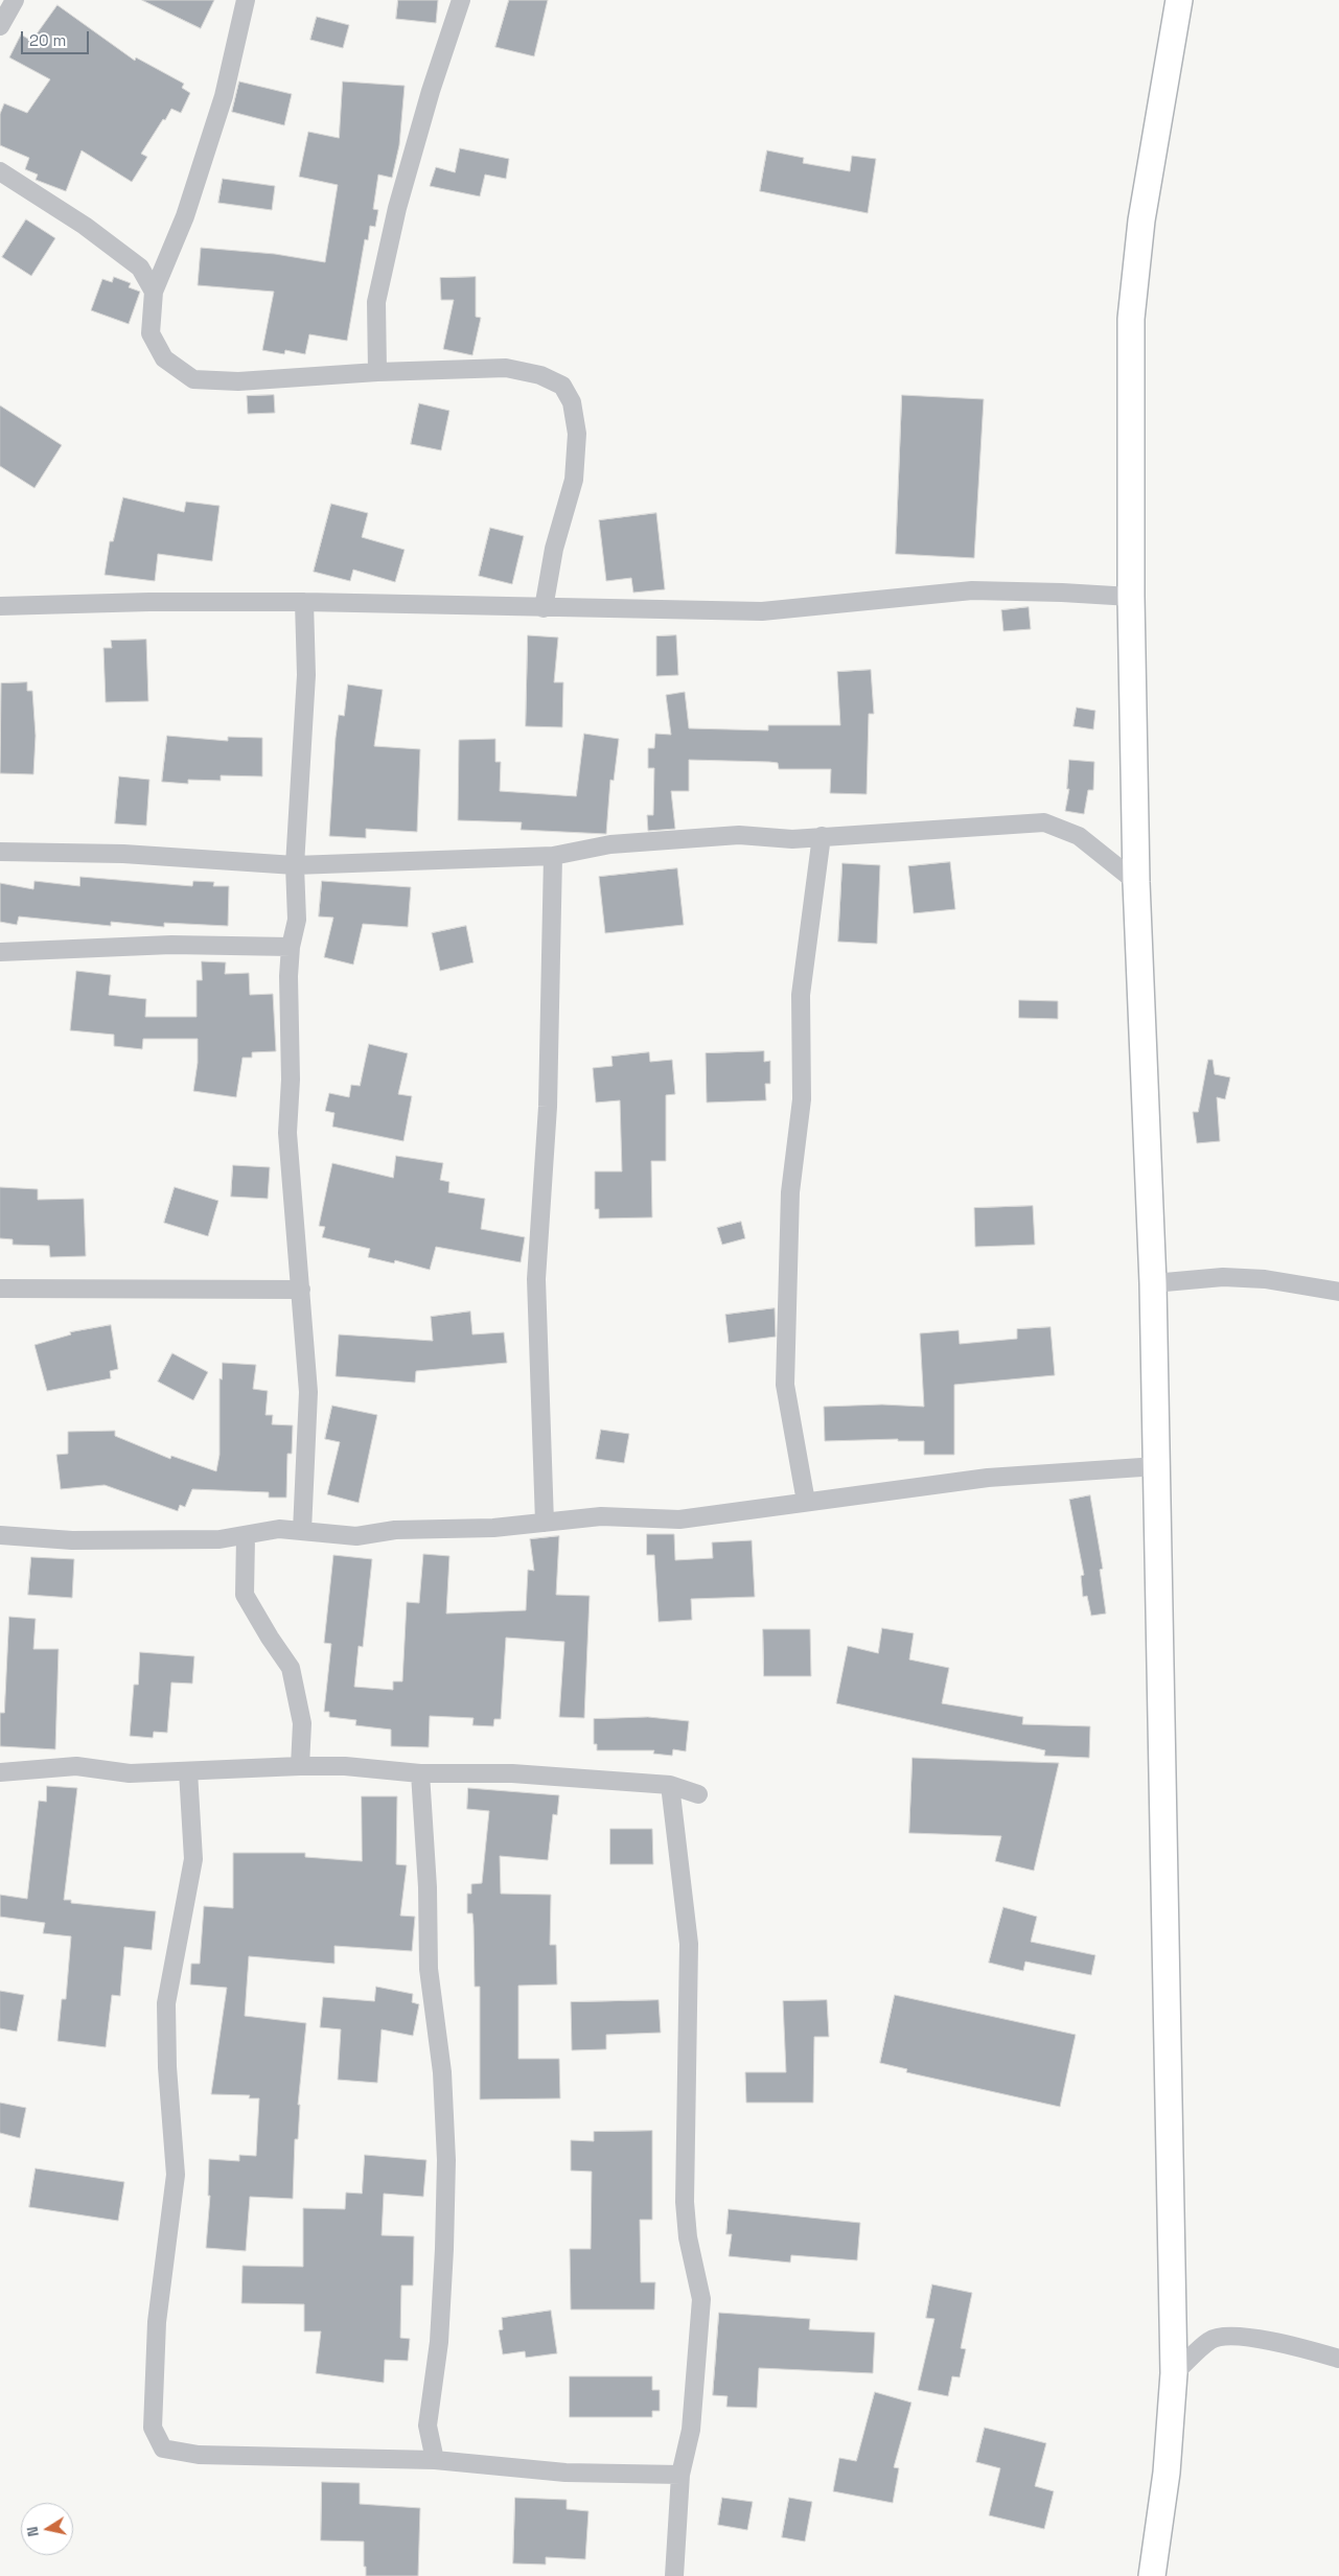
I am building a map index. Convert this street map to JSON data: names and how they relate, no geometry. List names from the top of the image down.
{
  "scale_bar": "20 m",
  "north": "left"
}
